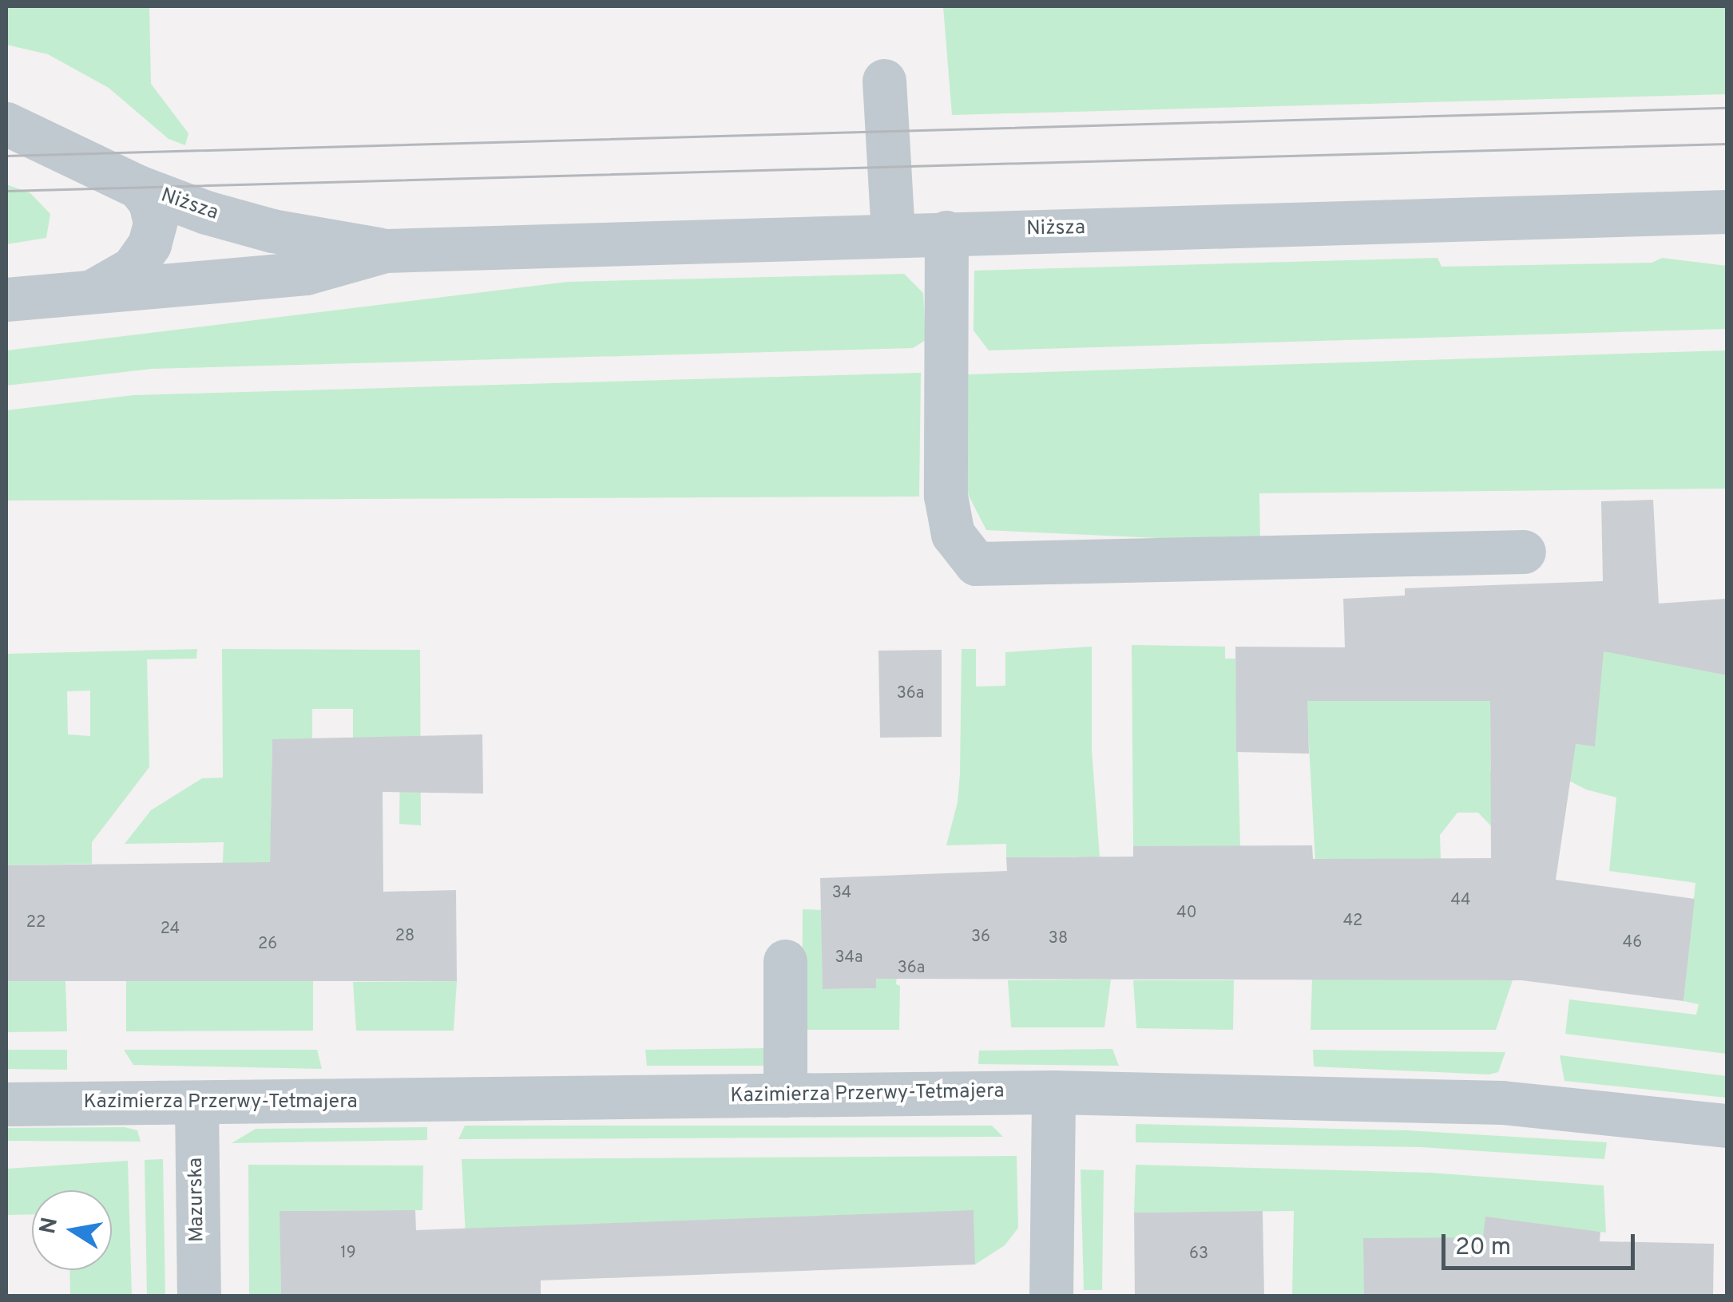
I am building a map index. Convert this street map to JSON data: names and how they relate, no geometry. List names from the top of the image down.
{
  "streets": {
    "street": ["Niższa", "Kazimierza Przerwy-Tetmajera", "Mazurska"]
  },
  "crossings": [
    ["Kazimierza Przerwy-Tetmajera", "Mazurska"]
  ],
  "house_numbers": [
    "36a",
    "34",
    "44",
    "40",
    "42",
    "22",
    "24",
    "28",
    "36",
    "38",
    "46",
    "26",
    "34a",
    "36a",
    "19",
    "63"
  ],
  "scale_bar": "20 m",
  "north": "left"
}
